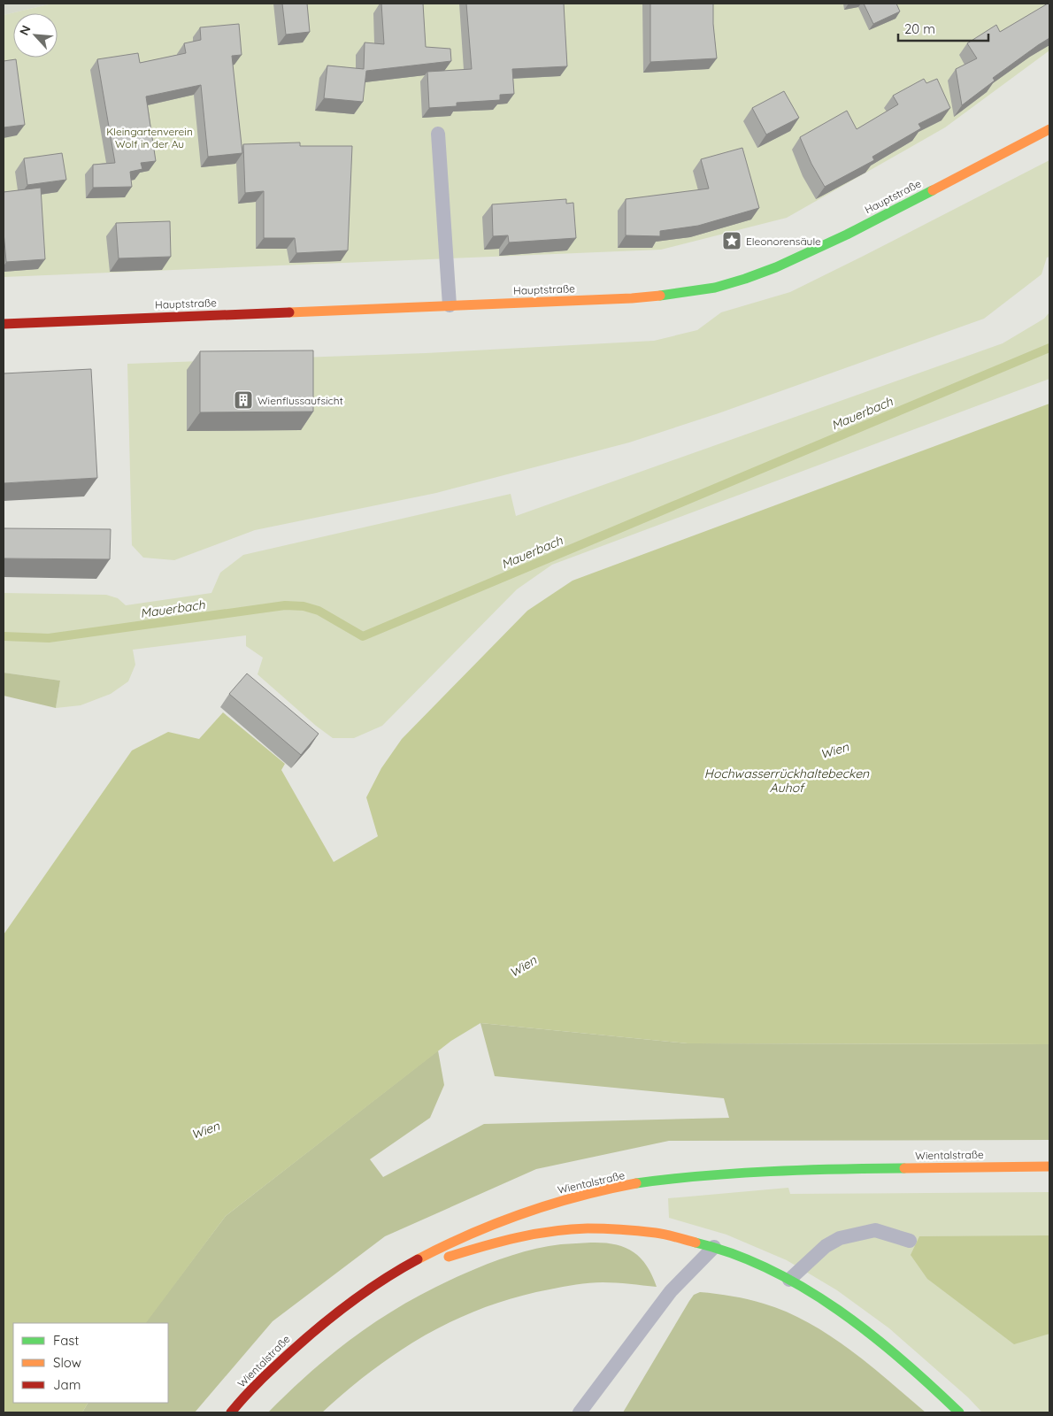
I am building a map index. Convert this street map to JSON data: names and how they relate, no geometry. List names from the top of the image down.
{
  "streets": {
    "main road": ["Hauptstraße", "Wientalstraße"]
  },
  "water": ["Mauerbach", "Wien", "Hochwasserrückhaltebecken Auhof"],
  "parks": ["Kleingartenverein Wolf in der Au"],
  "places": {
    "place": ["Eleonorensäule"],
    "building": ["Wienflussaufsicht"]
  },
  "legend": ["Fast", "Slow", "Jam"],
  "scale_bar": "20 m",
  "north": "top left"
}
